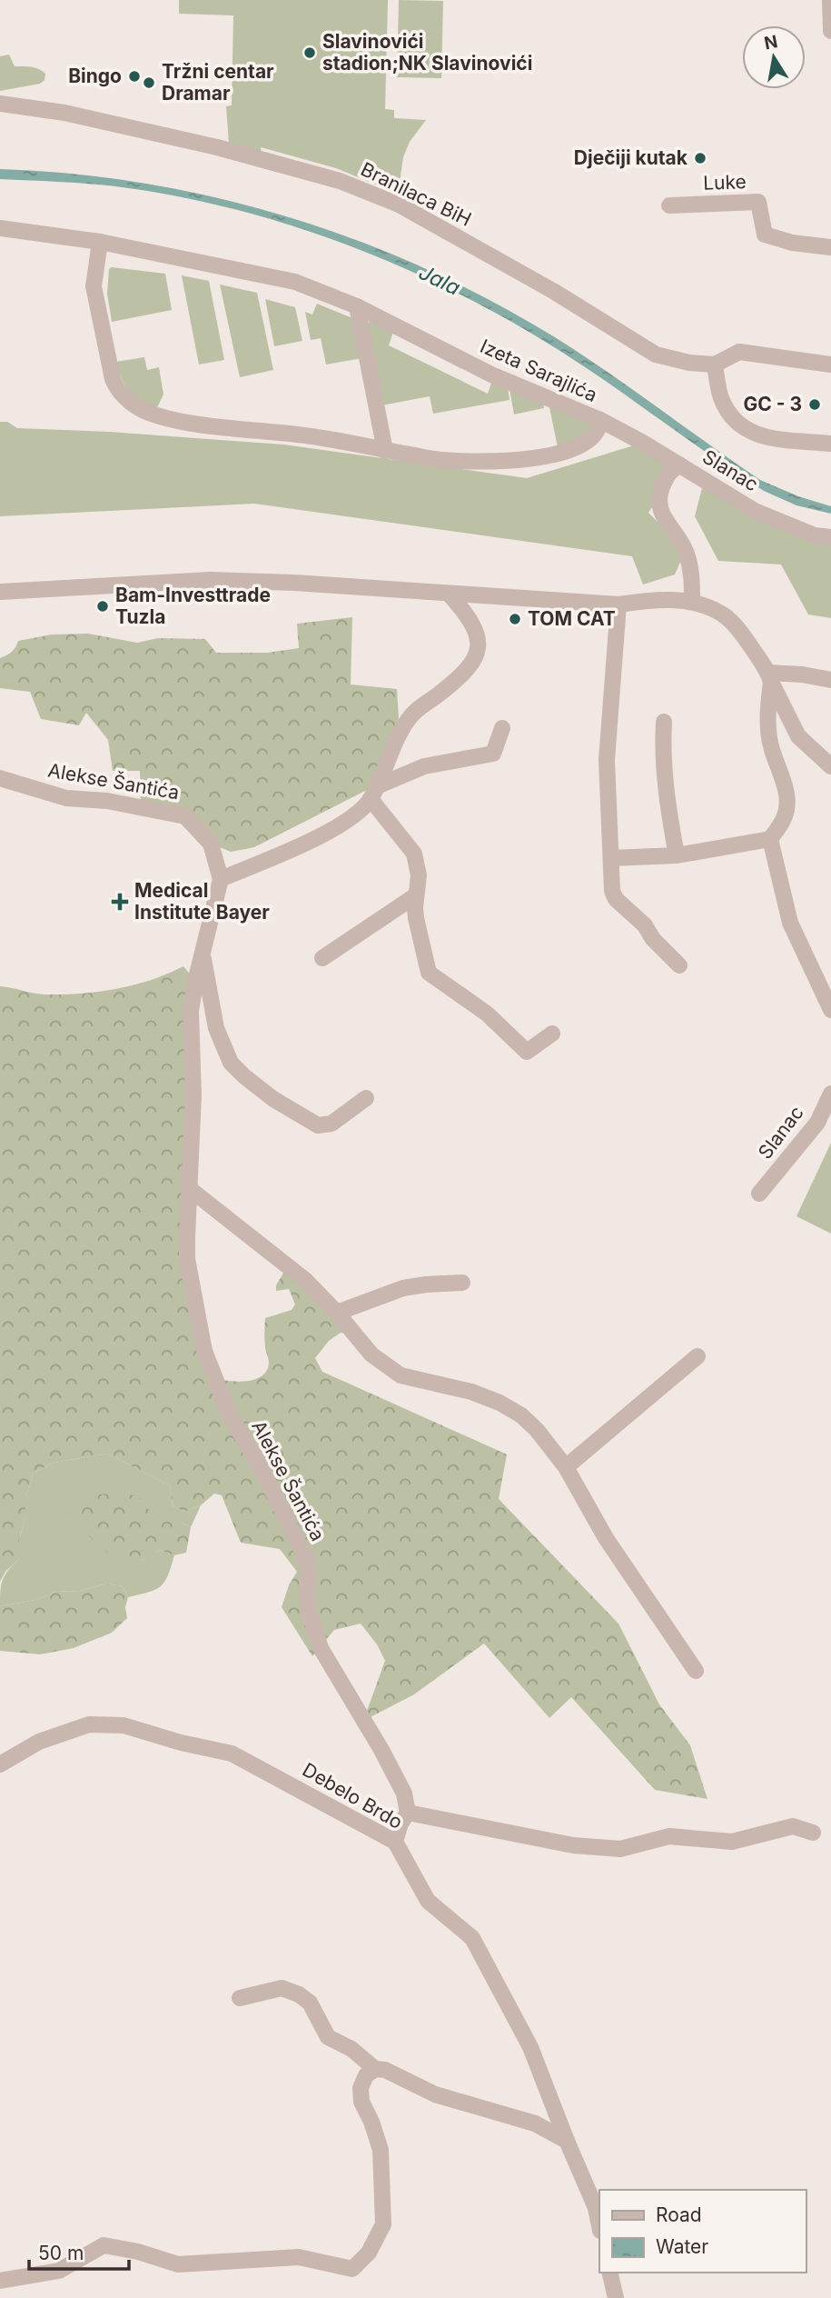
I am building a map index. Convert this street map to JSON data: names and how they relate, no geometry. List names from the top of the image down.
{
  "streets": {
    "street": [
      "Luke",
      "Branilaca BiH",
      "Izeta Sarajlića",
      "Slanac",
      "Alekse Šantića",
      "Debelo Brdo"
    ]
  },
  "water": ["Jala"],
  "places": {
    "other": [
      "Slavinovići stadion;NK Slavinovići",
      "Bingo",
      "Tržni centar Dramar",
      "Dječiji kutak",
      "GC - 3",
      "Bam-Investtrade Tuzla",
      "TOM CAT"
    ],
    "health": ["Medical Institute Bayer"]
  },
  "legend": ["Road", "Water"],
  "scale_bar": "50 m",
  "north": "top"
}
